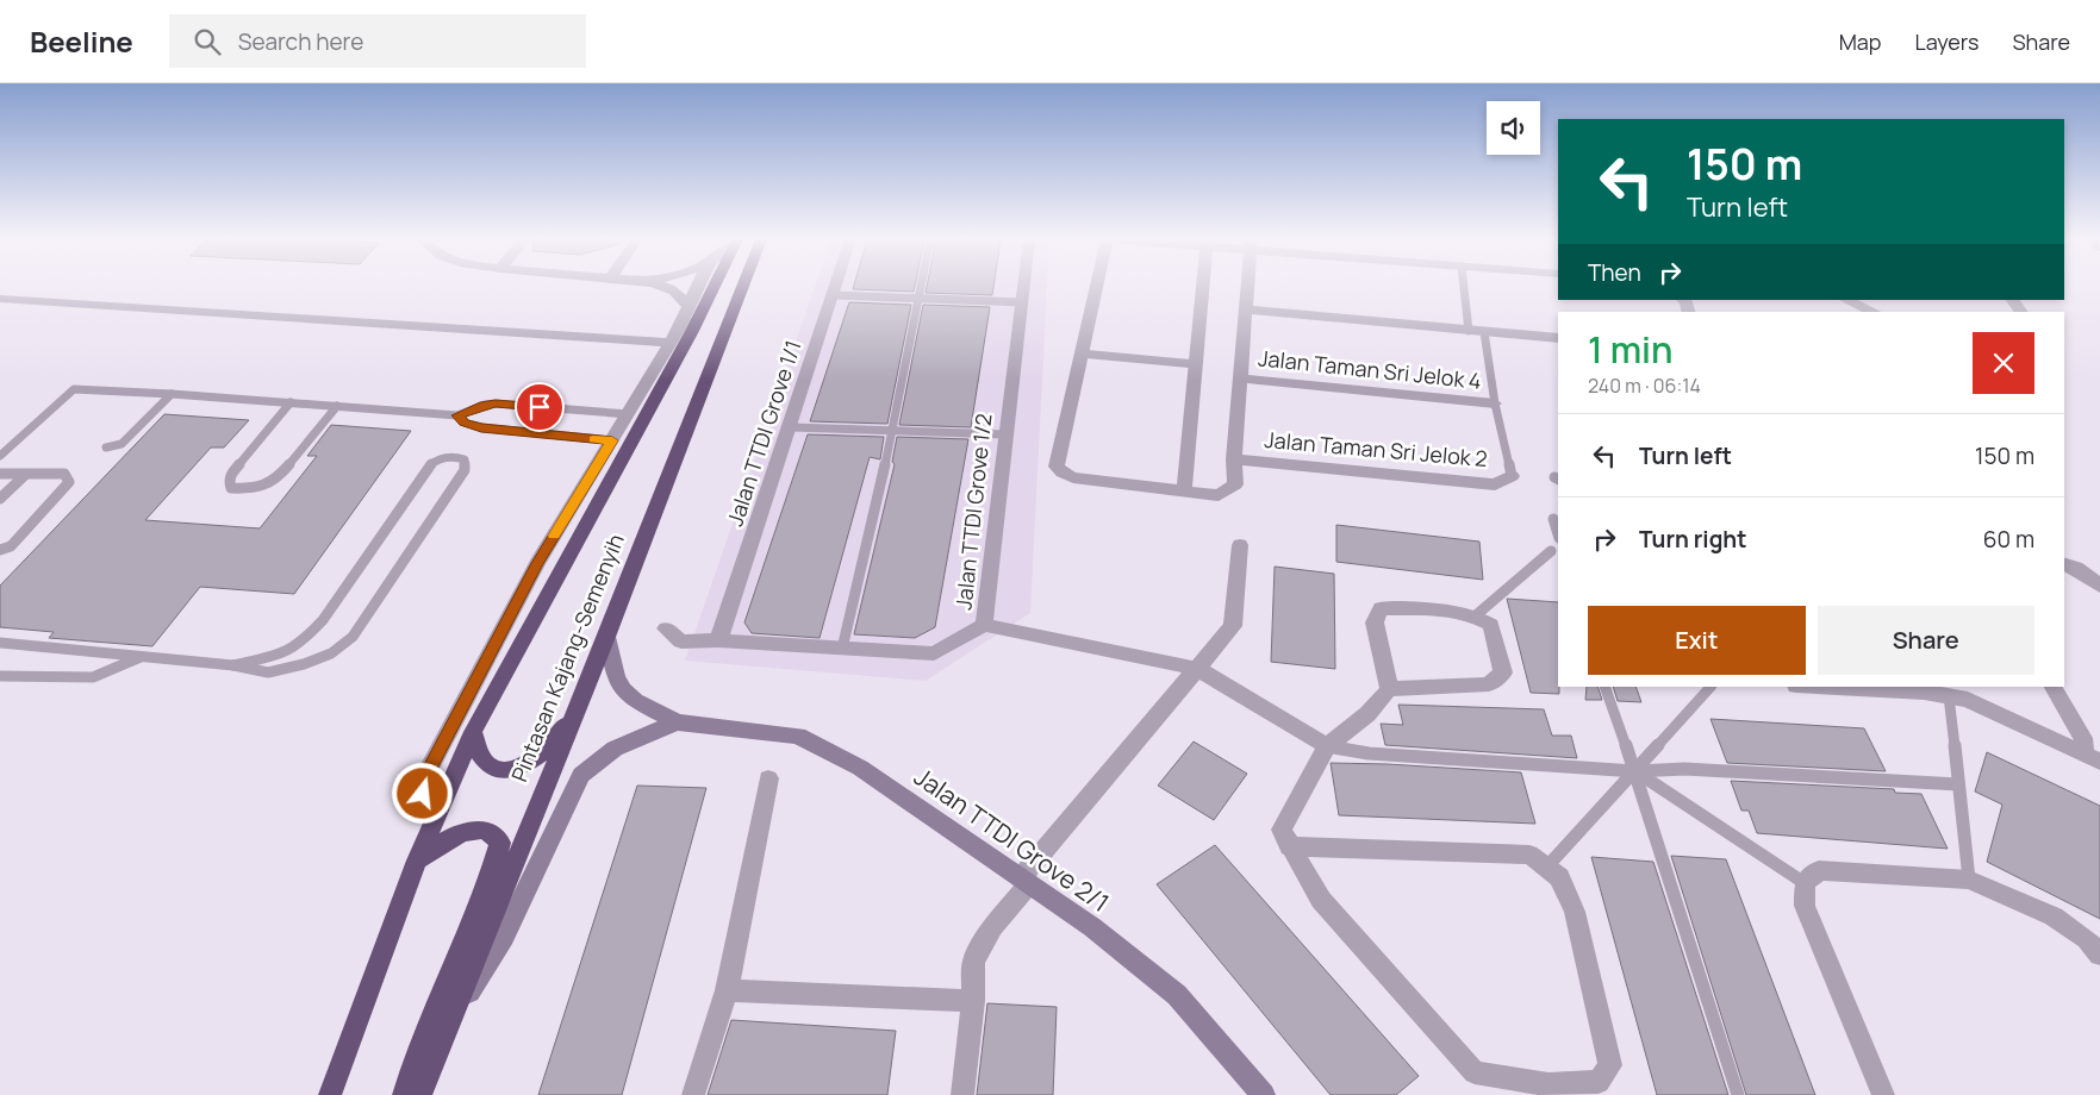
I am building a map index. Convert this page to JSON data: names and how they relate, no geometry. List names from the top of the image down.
{
  "streets": {
    "highway": ["Pintasan Kajang-Semenyih"],
    "street": [
      "Jalan Taman Sri Jelok 4",
      "Jalan TTDI Grove 1/1",
      "Jalan Taman Sri Jelok 2",
      "Jalan TTDI Grove 1/2",
      "Jalan TTDI Grove 2/1"
    ]
  },
  "crossings": [
    ["Jalan TTDI Grove 1/1", "Jalan TTDI Grove 1/2"],
    ["Pintasan Kajang-Semenyih", "Jalan TTDI Grove 2/1"]
  ],
  "page": {
    "header": "Beeline",
    "search": "Search here",
    "nav": ["Map", "Layers", "Share"],
    "turn": ["150 m", "Turn left"],
    "then": "Then",
    "heading": ["1 min", "240 m · 06:14"],
    "list": [
      {
        "name": "Turn left",
        "value": "150 m"
      },
      {
        "name": "Turn right",
        "value": "60 m"
      }
    ],
    "buttons": ["Exit", "Share"]
  }
}
